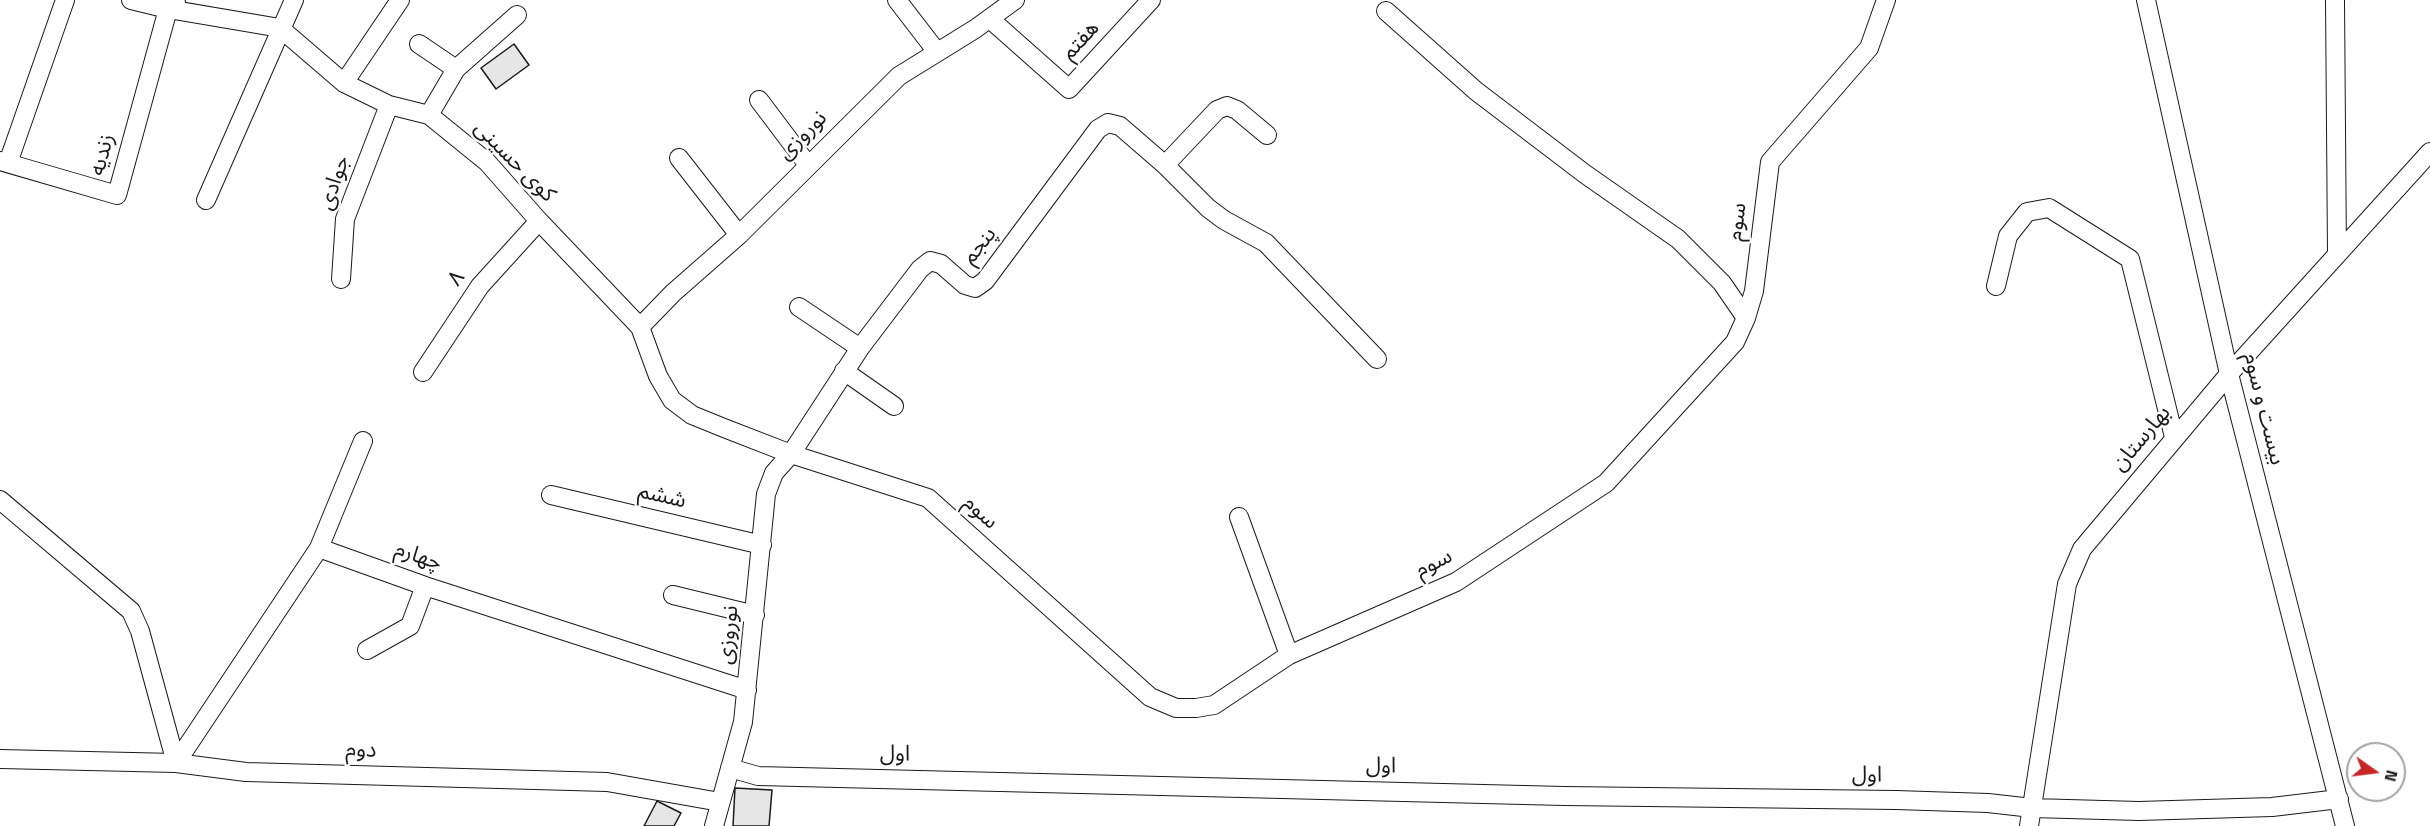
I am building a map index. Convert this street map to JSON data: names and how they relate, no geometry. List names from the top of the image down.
{
  "streets": {
    "street": [
      "هفتم",
      "نوروزی",
      "زندیه",
      "کوی حسینی",
      "جوادی",
      "سوم",
      "پنجم",
      "۸",
      "بیست و سوم",
      "بهارستان",
      "ششم",
      "چهارم",
      "دوم",
      "اول"
    ]
  },
  "crossings": [
    ["هفتم", "نوروزی"],
    ["نوروزی", "کوی حسینی"],
    ["نوروزی", "سوم"],
    ["نوروزی", "پنجم"],
    ["نوروزی", "ششم"],
    ["نوروزی", "چهارم"],
    ["نوروزی", "دوم"],
    ["نوروزی", "اول"],
    ["کوی حسینی", "جوادی"],
    ["کوی حسینی", "سوم"],
    ["کوی حسینی", "۸"],
    ["سوم", "پنجم"],
    ["بیست و سوم", "بهارستان"],
    ["بیست و سوم", "اول"],
    ["بهارستان", "اول"]
  ],
  "north": "right"
}
